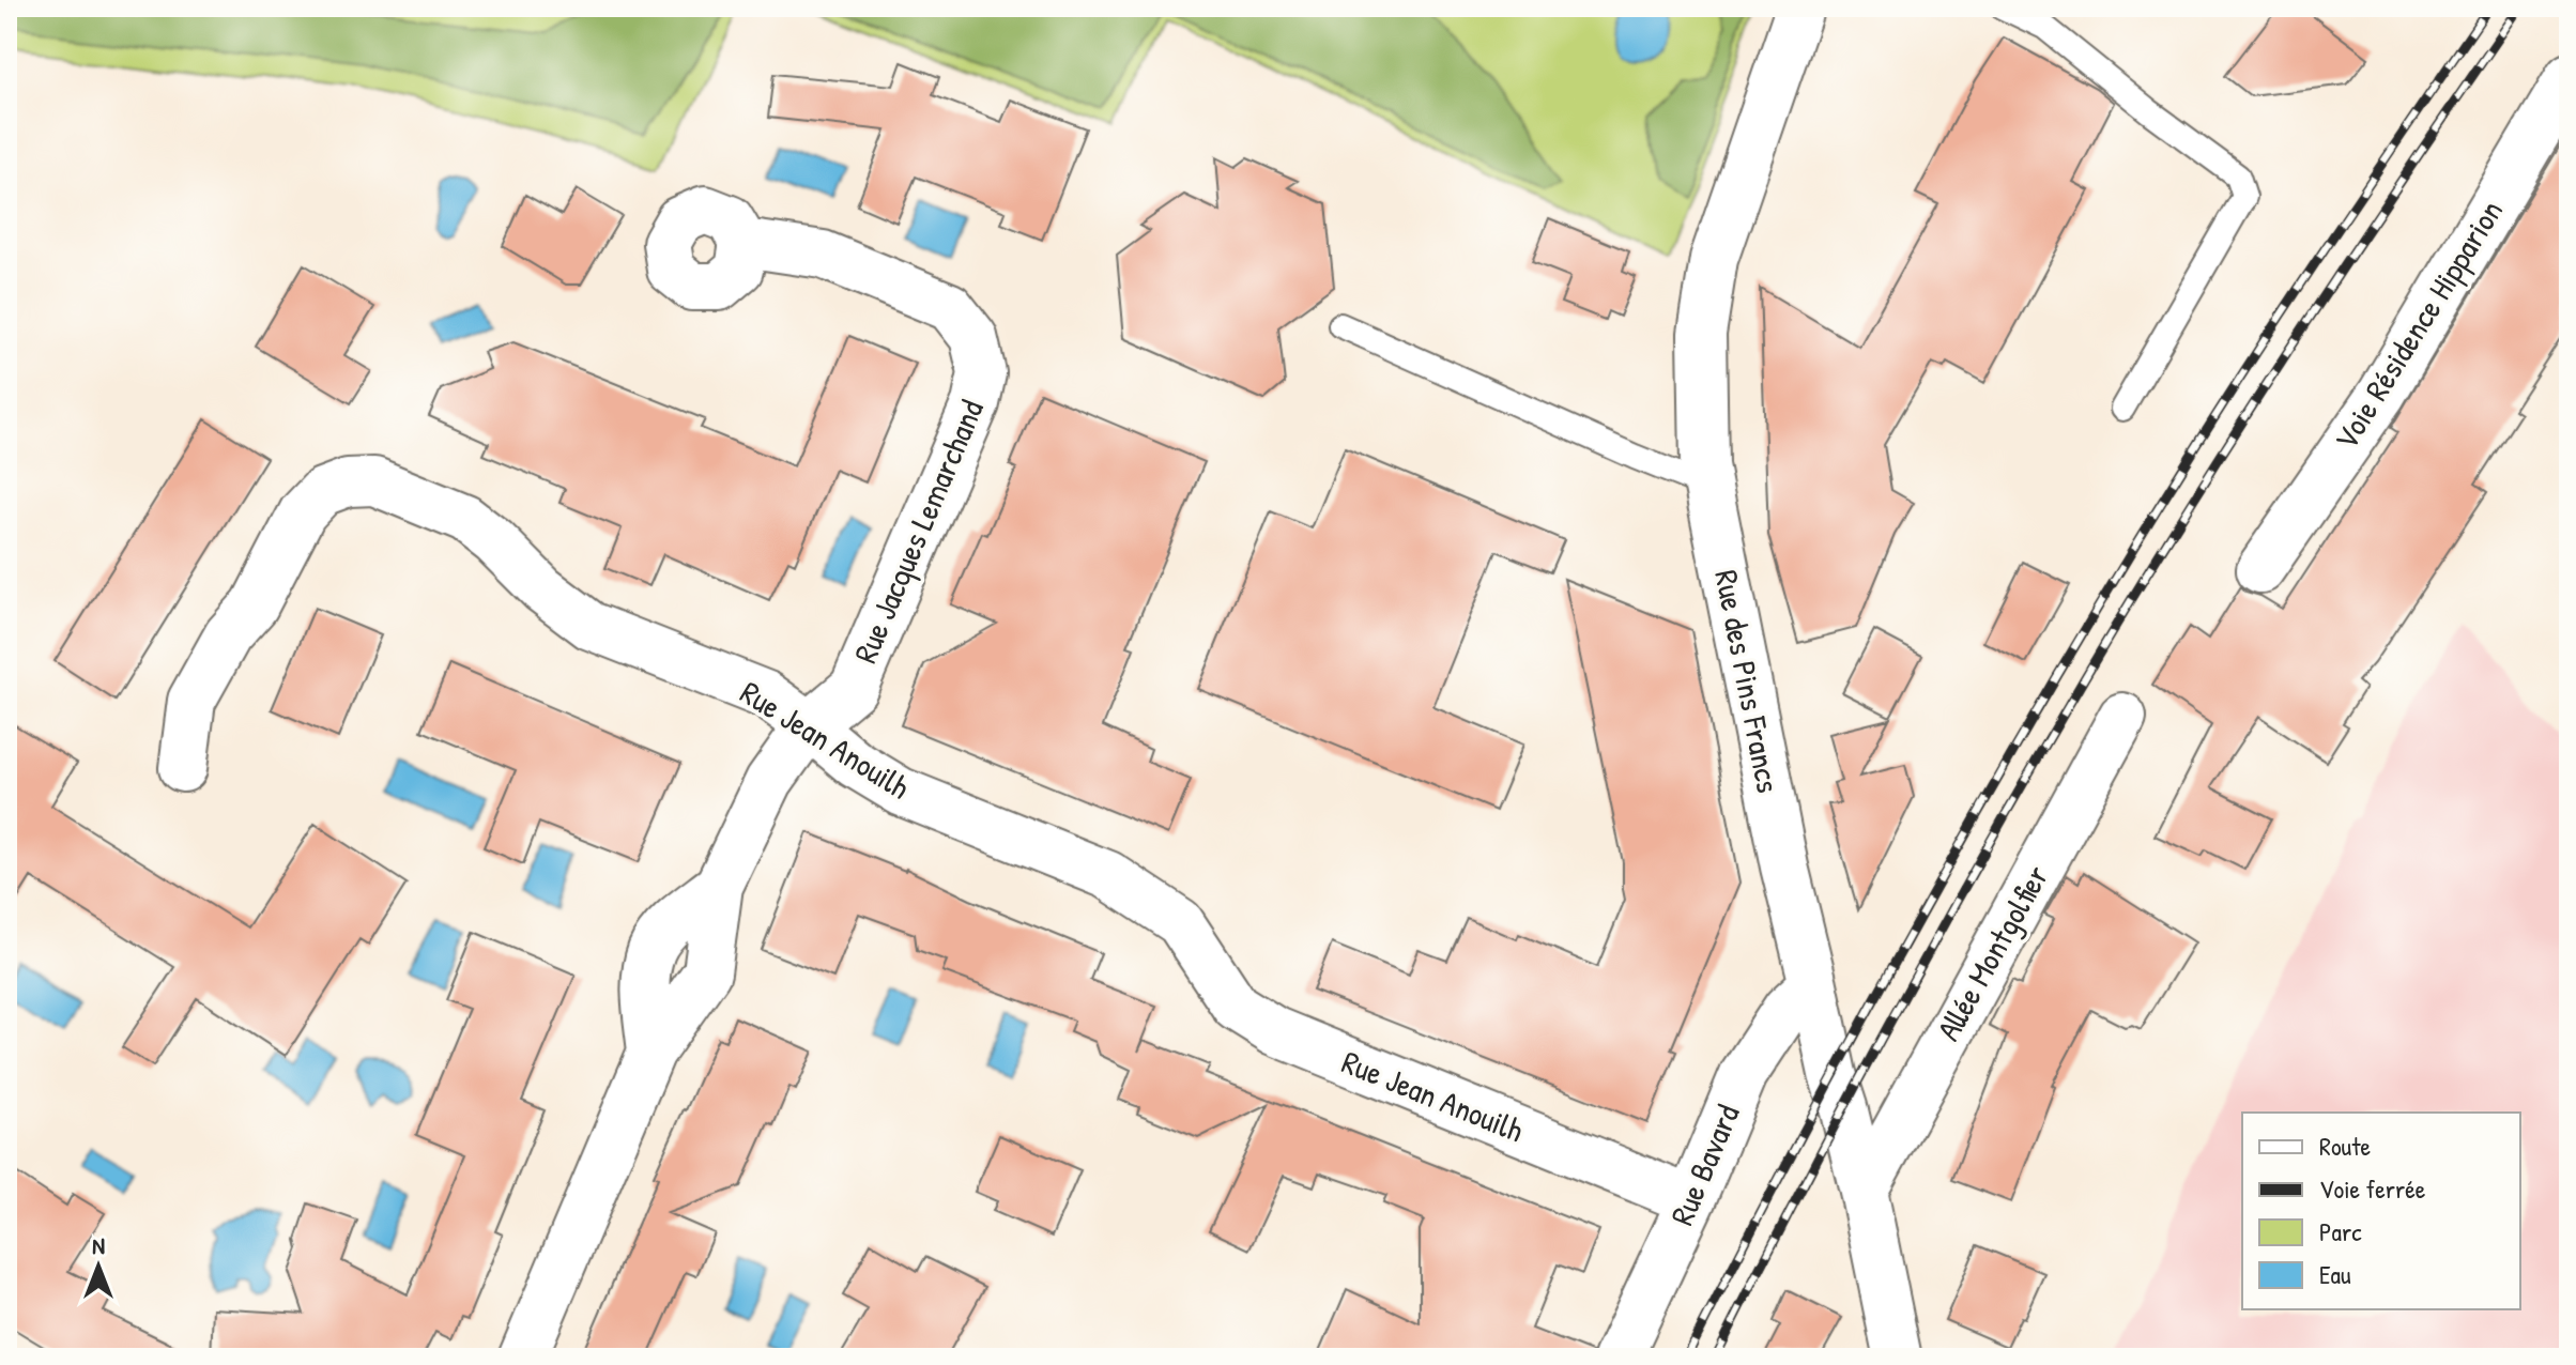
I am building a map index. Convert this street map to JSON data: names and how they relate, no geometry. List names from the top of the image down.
{
  "streets": {
    "street": [
      "Voie Résidence Hipparion",
      "Rue Jacques Lemarchand",
      "Rue des Pins Francs",
      "Rue Jean Anouilh",
      "Allée Montgolfier",
      "Rue Bavard"
    ]
  },
  "crossings": [
    ["Rue Jacques Lemarchand", "Rue Jean Anouilh"],
    ["Rue des Pins Francs", "Allée Montgolfier"],
    ["Rue des Pins Francs", "Rue Bavard"],
    ["Rue Jean Anouilh", "Rue Bavard"]
  ],
  "legend": [
    "Route",
    "Voie ferrée",
    "Parc",
    "Eau"
  ],
  "north": "top"
}
